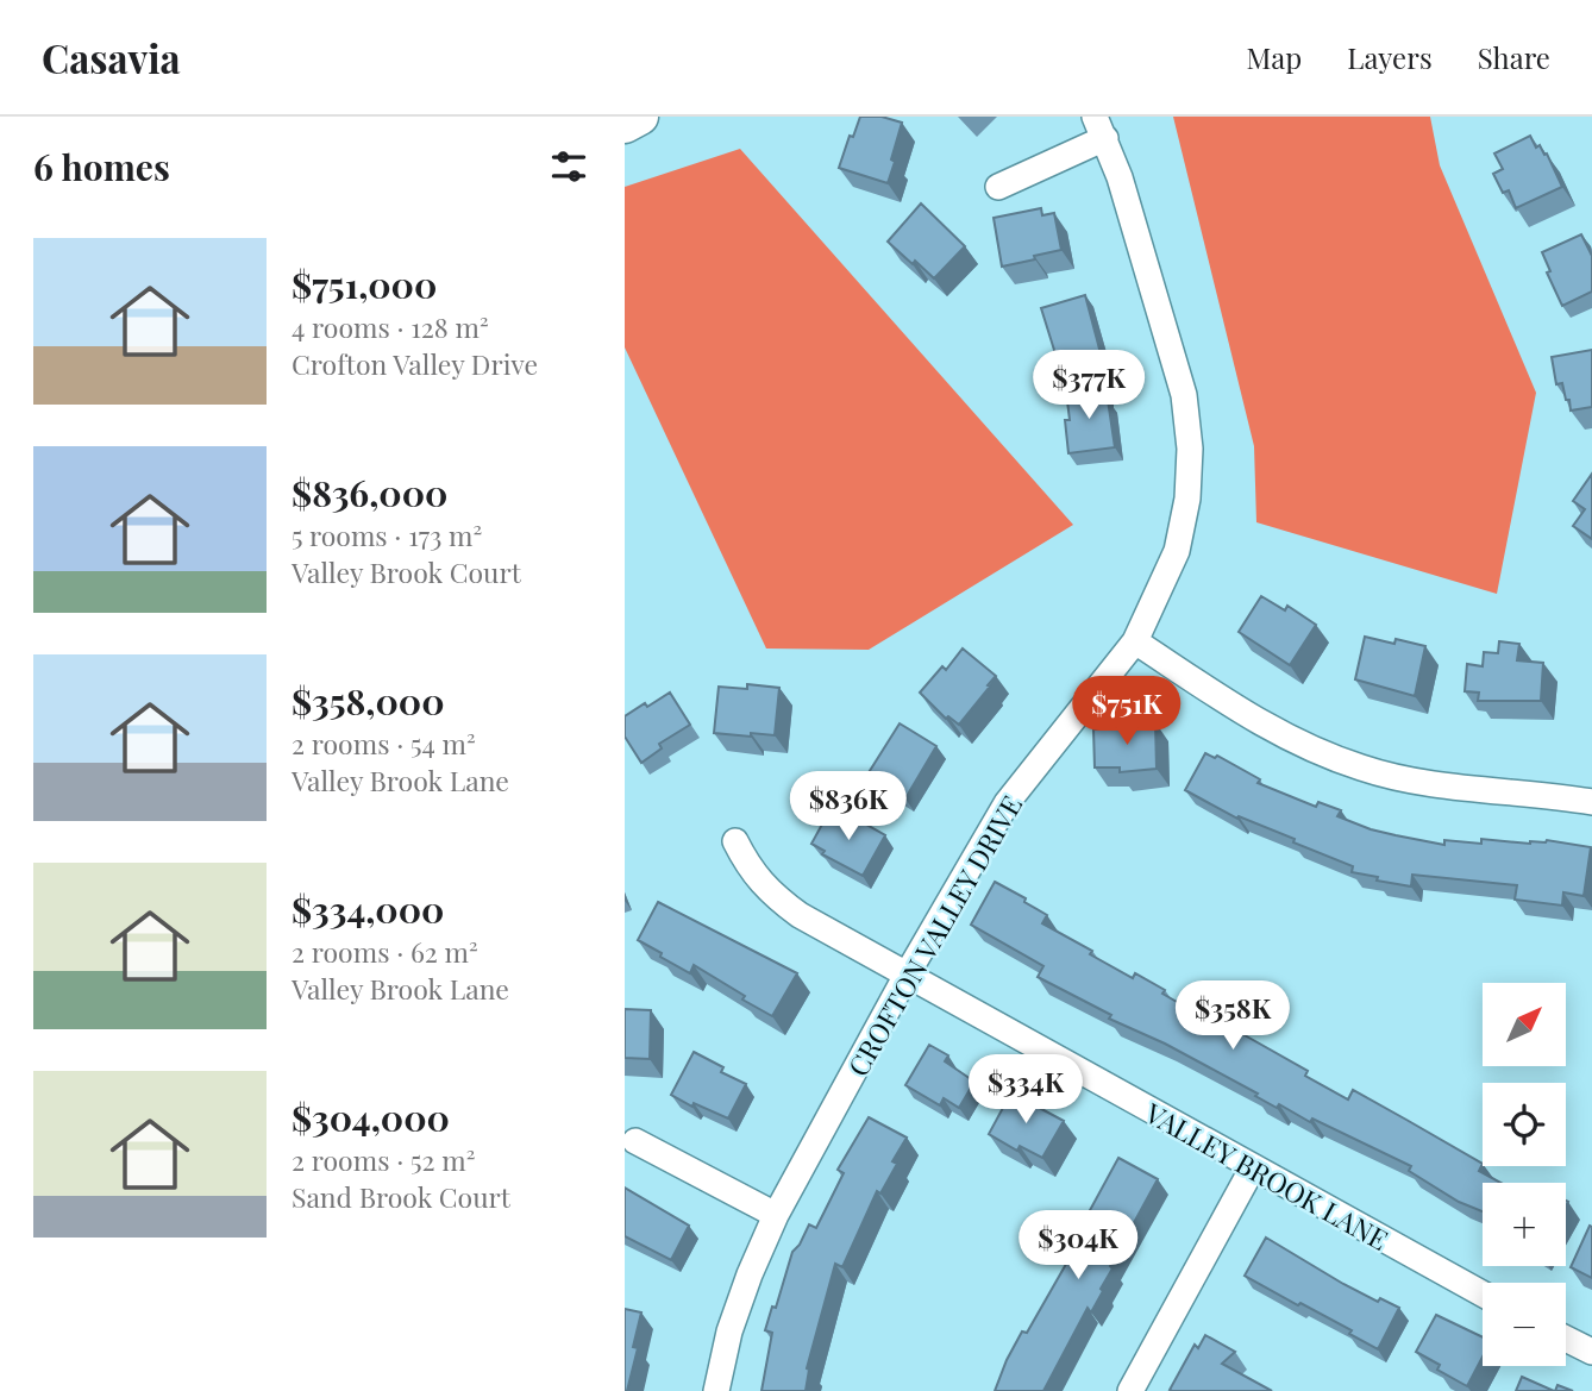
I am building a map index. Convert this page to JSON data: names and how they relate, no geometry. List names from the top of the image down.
{
  "streets": {
    "street": ["CROFTON VALLEY DRIVE", "VALLEY BROOK LANE"]
  },
  "crossings": [
    ["CROFTON VALLEY DRIVE", "VALLEY BROOK LANE"]
  ],
  "north": "top right",
  "page": {
    "header": "Casavia",
    "nav": ["Map", "Layers", "Share"],
    "heading": "6 homes",
    "list": [
      {
        "name": "$751,000",
        "note": "4 rooms · 128 m² · Crofton Valley Drive"
      },
      {
        "name": "$836,000",
        "note": "5 rooms · 173 m² · Valley Brook Court"
      },
      {
        "name": "$358,000",
        "note": "2 rooms · 54 m² · Valley Brook Lane"
      },
      {
        "name": "$334,000",
        "note": "2 rooms · 62 m² · Valley Brook Lane"
      },
      {
        "name": "$304,000",
        "note": "2 rooms · 52 m² · Sand Brook Court"
      }
    ],
    "price": [
      "$377K",
      "$751K",
      "$836K",
      "$358K",
      "$334K",
      "$304K"
    ],
    "map_buttons": ["+", "−"]
  }
}
